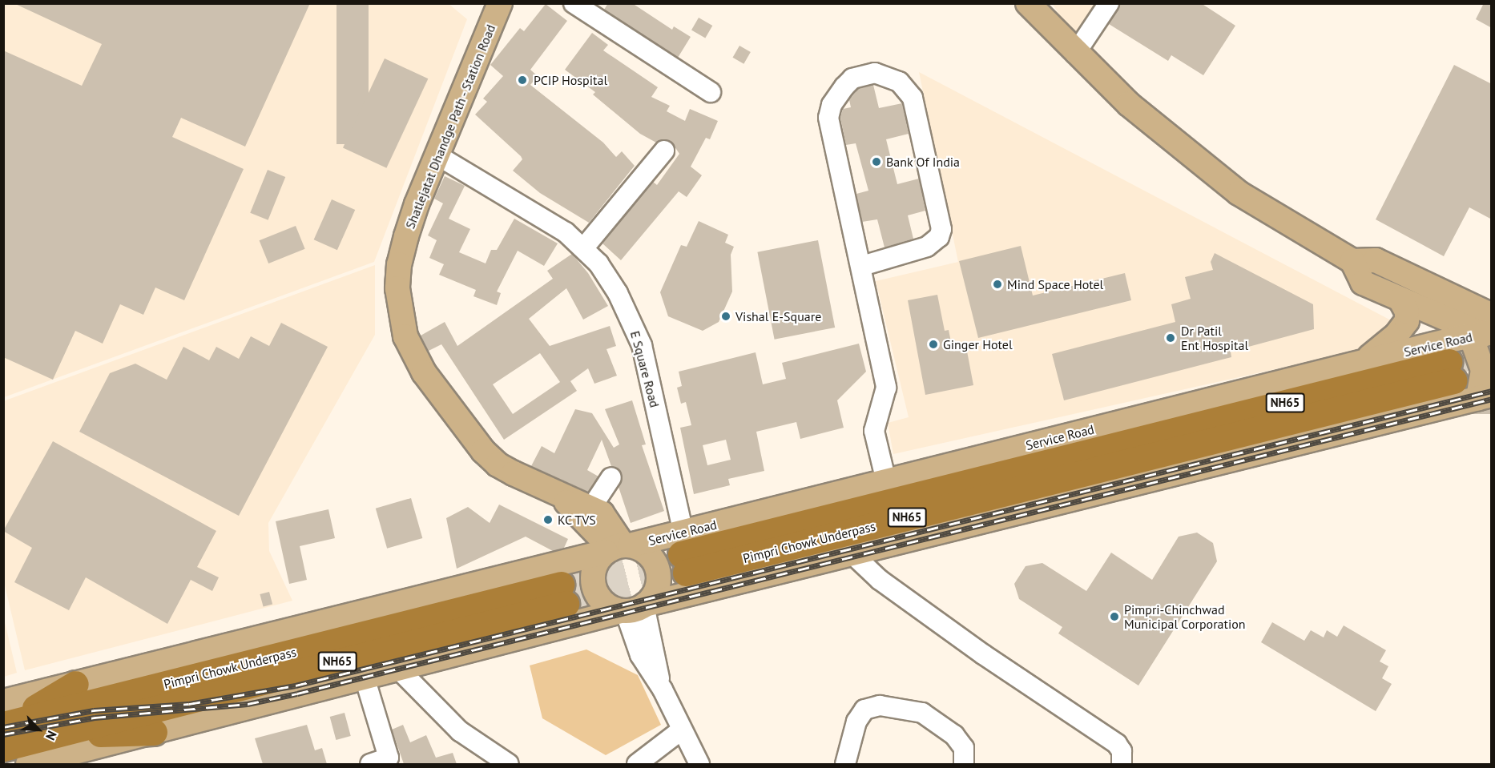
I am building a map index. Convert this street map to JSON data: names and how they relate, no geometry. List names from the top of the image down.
{
  "streets": {
    "highway": ["NH65", "Pimpri Chowk Underpass"],
    "main road": ["Shatlejatat Dhandge Path - Station Road", "Service Road"],
    "street": ["E Square Road"]
  },
  "crossings": [
    ["Shatlejatat Dhandge Path - Station Road", "Service Road"],
    ["Shatlejatat Dhandge Path - Station Road", "E Square Road"],
    ["Service Road", "E Square Road"],
    ["Service Road", "Pimpri Chowk Underpass"],
    ["E Square Road", "Pimpri Chowk Underpass"],
    ["NH65", "Pimpri Chowk Underpass"]
  ],
  "places": [
    "PCIP Hospital",
    "Bank Of India",
    "Mind Space Hotel",
    "Vishal E-Square",
    "Dr Patil Ent Hospital",
    "Ginger Hotel",
    "KC TVS",
    "Pimpri-Chinchwad Municipal Corporation"
  ],
  "north": "bottom right"
}
